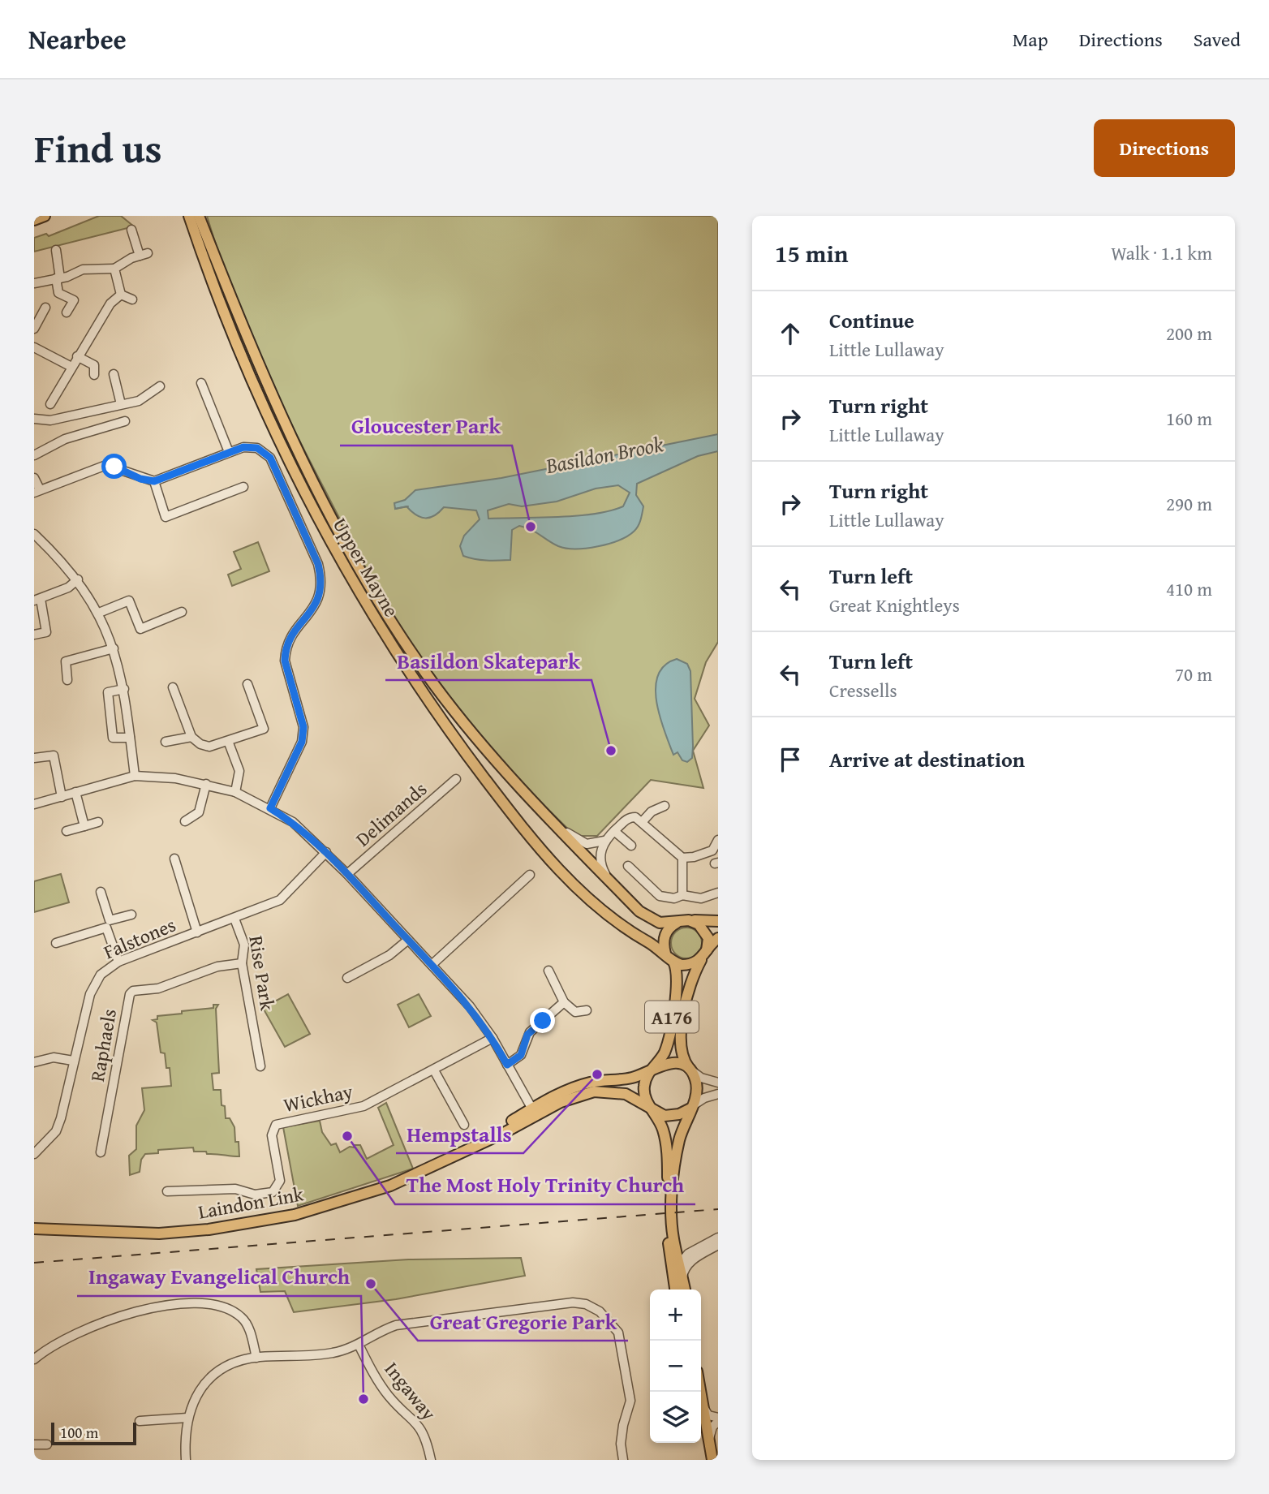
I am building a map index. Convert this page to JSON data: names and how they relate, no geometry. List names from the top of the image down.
{
  "streets": {
    "main road": ["Upper Mayne", "A176", "Laindon Link"],
    "street": [
      "Delimands",
      "Falstones",
      "Rise Park",
      "Raphaels",
      "Wickhay",
      "Ingaway"
    ]
  },
  "crossings": [
    ["Upper Mayne", "A176"],
    ["Falstones", "Rise Park"],
    ["Rise Park", "Raphaels"],
    ["A176", "Laindon Link"]
  ],
  "water": ["Basildon Brook"],
  "places": [
    "Gloucester Park",
    "Basildon Skatepark",
    "Hempstalls",
    "The Most Holy Trinity Church",
    "Great Gregorie Park",
    "Ingaway Evangelical Church"
  ],
  "scale_bar": "100 m",
  "page": {
    "header": "Nearbee",
    "nav": ["Map", "Directions", "Saved"],
    "title": "Find us",
    "buttons": "Directions",
    "heading": ["15 min", "Walk · 1.1 km"],
    "list": [
      ["Continue", "Little Lullaway", "200 m"],
      ["Turn right", "Little Lullaway", "160 m"],
      ["Turn right", "Little Lullaway", "290 m"],
      ["Turn left", "Great Knightleys", "410 m"],
      ["Turn left", "Cressells", "70 m"],
      "Arrive at destination"
    ],
    "map_buttons": ["+", "−"],
    "scale": "100 m"
  }
}
